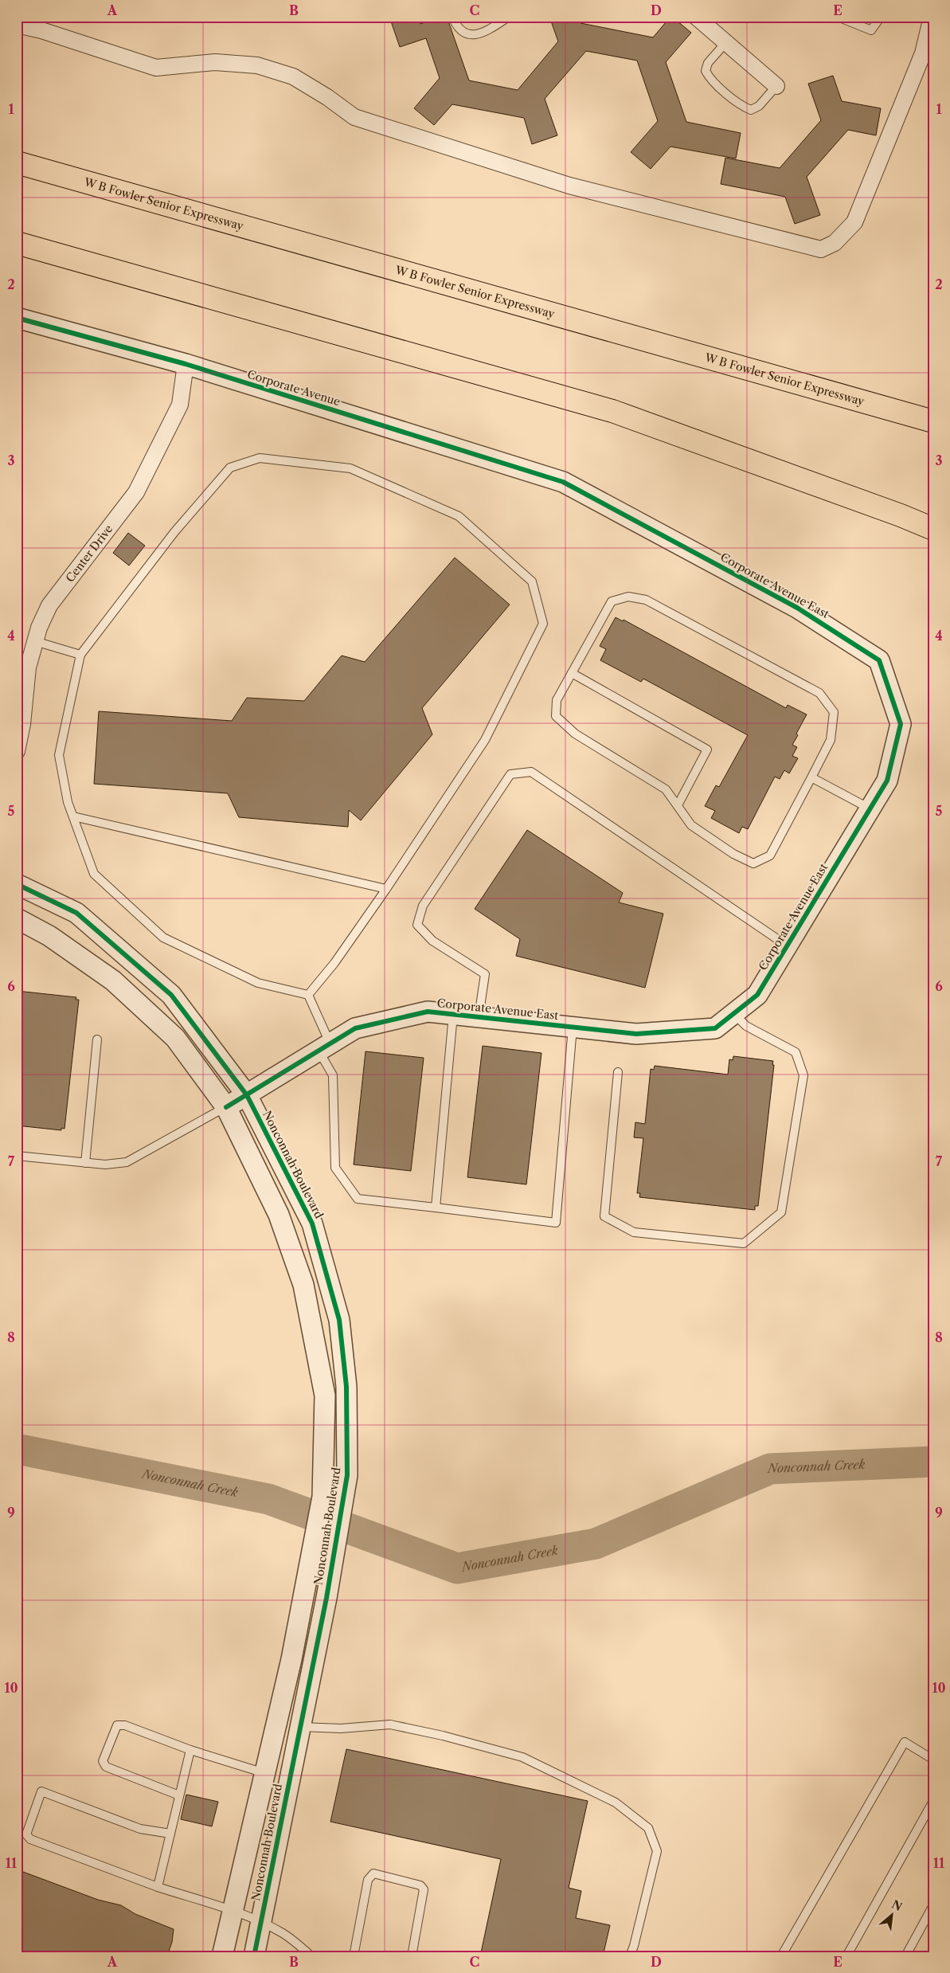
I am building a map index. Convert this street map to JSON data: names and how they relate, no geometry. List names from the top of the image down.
{
  "streets": {
    "highway": ["W B Fowler Senior Expressway"],
    "street": [
      "Corporate Avenue",
      "Center Drive",
      "Corporate Avenue East",
      "Nonconnah Boulevard"
    ]
  },
  "crossings": [
    ["Corporate Avenue", "Center Drive"],
    ["Corporate Avenue", "Corporate Avenue East"],
    ["Corporate Avenue East", "Nonconnah Boulevard"]
  ],
  "water": ["Nonconnah Creek"],
  "north": "top right",
  "grid": {
    "columns": [
      "A",
      "B",
      "C",
      "D",
      "E"
    ],
    "rows": [
      "1",
      "2",
      "3",
      "4",
      "5",
      "6",
      "7",
      "8",
      "9",
      "10",
      "11"
    ]
  }
}
